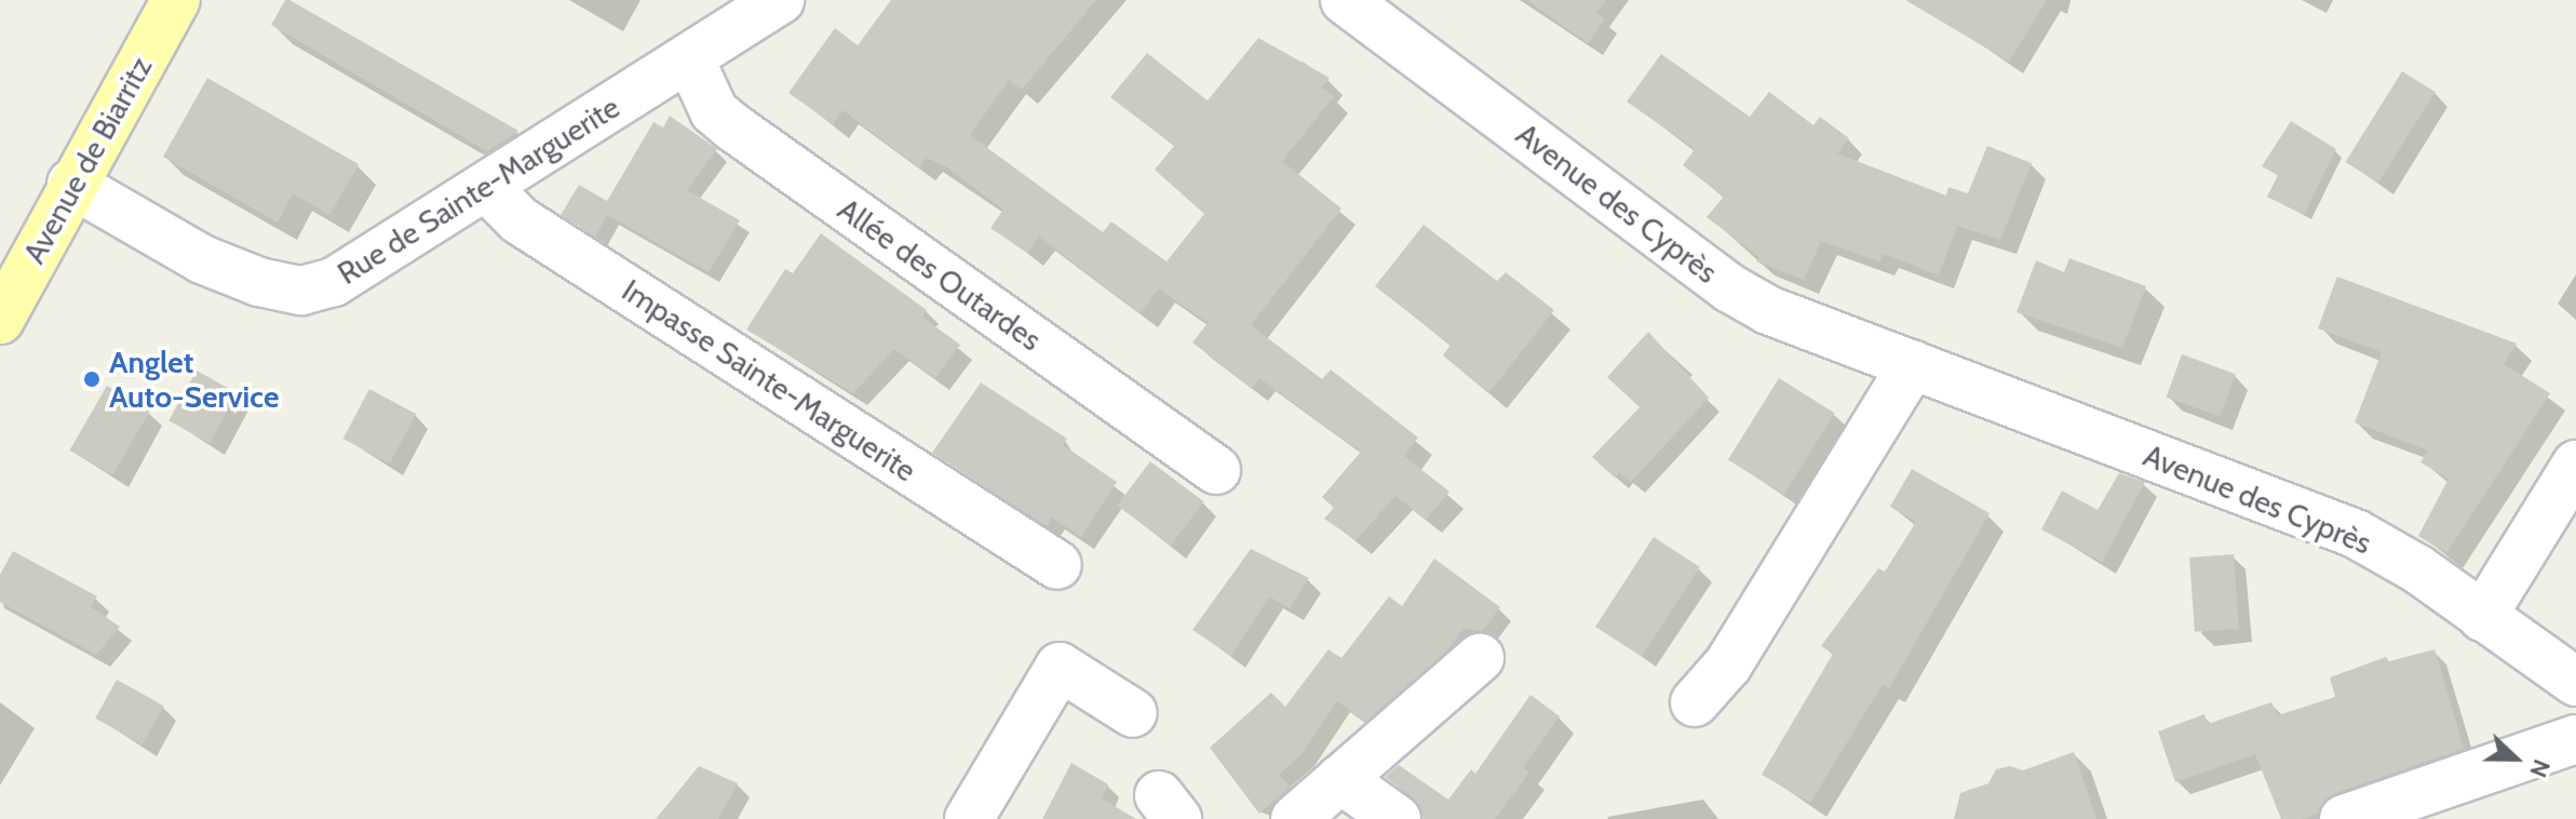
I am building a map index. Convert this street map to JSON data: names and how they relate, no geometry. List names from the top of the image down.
{
  "streets": {
    "main road": ["Avenue de Biarritz"],
    "street": [
      "Rue de Sainte-Marguerite",
      "Avenue des Cyprès",
      "Allée des Outardes",
      "Impasse Sainte-Marguerite"
    ]
  },
  "crossings": [
    ["Avenue de Biarritz", "Rue de Sainte-Marguerite"],
    ["Rue de Sainte-Marguerite", "Allée des Outardes"],
    ["Rue de Sainte-Marguerite", "Impasse Sainte-Marguerite"]
  ],
  "places": ["Anglet Auto-Service"],
  "north": "right"
}
